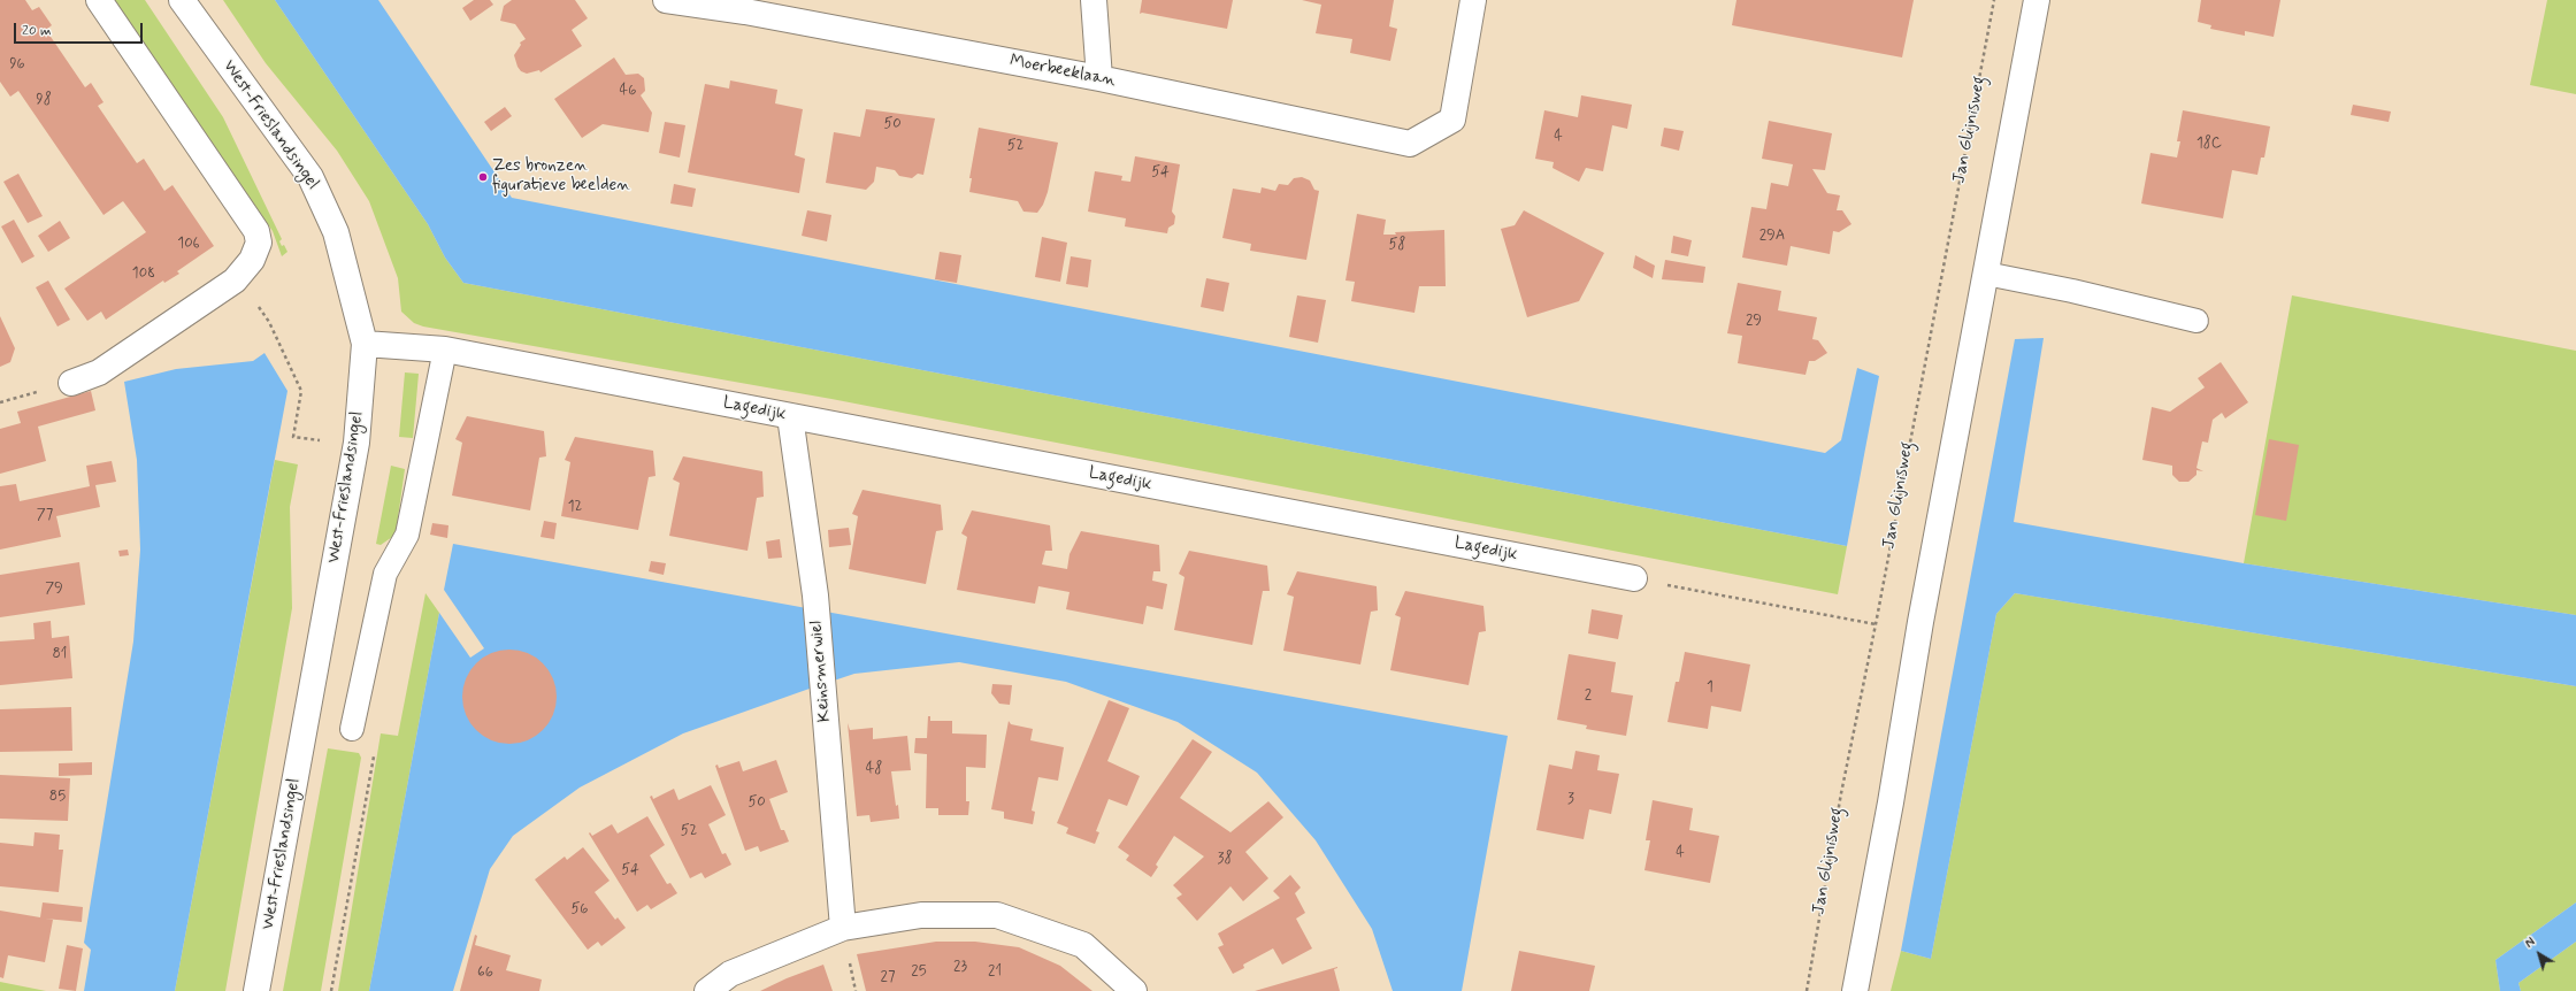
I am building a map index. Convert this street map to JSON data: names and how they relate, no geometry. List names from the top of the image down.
{
  "streets": {
    "street": [
      "Moerbeeklaan",
      "West-Frieslandsingel",
      "Lagedijk",
      "Keinsmerwiel"
    ],
    "path": ["Jan Glijnisweg"]
  },
  "crossings": [
    ["West-Frieslandsingel", "Lagedijk"],
    ["Lagedijk", "Keinsmerwiel"]
  ],
  "places": ["Zes bronzen figuratieve beelden"],
  "house_numbers": [
    "96",
    "46",
    "98",
    "50",
    "4",
    "18C",
    "52",
    "54",
    "29A",
    "106",
    "58",
    "108",
    "29",
    "12",
    "77",
    "79",
    "81",
    "1",
    "2",
    "48",
    "85",
    "3",
    "50",
    "52",
    "4",
    "38",
    "54",
    "56",
    "23",
    "25",
    "21",
    "66",
    "27"
  ],
  "scale_bar": "20 m",
  "north": "top left"
}
